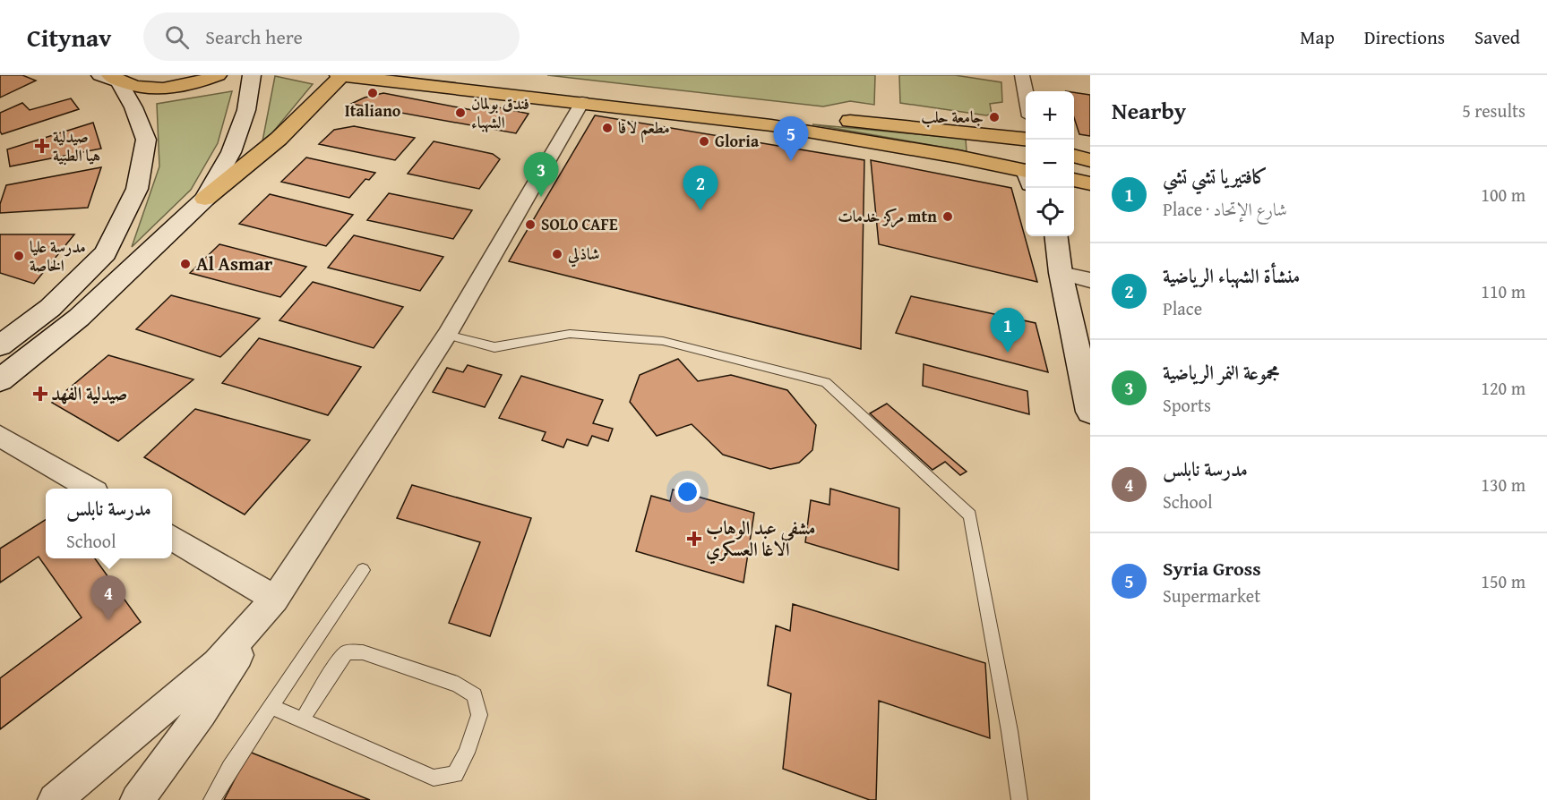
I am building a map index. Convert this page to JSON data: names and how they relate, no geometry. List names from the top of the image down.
{
  "places": {
    "other": [
      "Italiano",
      "فندق بولمان الشهباء",
      "جامعة حلب",
      "مطعم لافا",
      "Gloria",
      "مركز خدمات mtn",
      "SOLO CAFE",
      "شاذلي",
      "مدرسة عليا الخاصة",
      "Al Asmar"
    ],
    "health": ["صيدلية هيا الطبية", "صيدلية الفهد", "مشفى عبد الوهاب الاغا العسكري"]
  },
  "page": {
    "header": "Citynav",
    "search": "Search here",
    "nav": ["Map", "Directions", "Saved"],
    "heading": ["Nearby", "5 results"],
    "map_buttons": ["+", "−"],
    "pins": [
      "5",
      "3",
      "2",
      "1",
      "4"
    ],
    "list": [
      {
        "mark": "1",
        "name": "كافتيريا تشي تشي",
        "note": "Place · شارع الإتحاد",
        "value": "100 m"
      },
      {
        "mark": "2",
        "name": "منشأة الشهباء الرياضية",
        "note": "Place",
        "value": "110 m"
      },
      {
        "mark": "3",
        "name": "مجموعة النمر الرياضية",
        "note": "Sports",
        "value": "120 m"
      },
      {
        "mark": "4",
        "name": "مدرسة نابلس",
        "note": "School",
        "value": "130 m"
      },
      {
        "mark": "5",
        "name": "Syria Gross",
        "note": "Supermarket",
        "value": "150 m"
      }
    ],
    "popup": ["مدرسة نابلس", "School"]
  }
}
